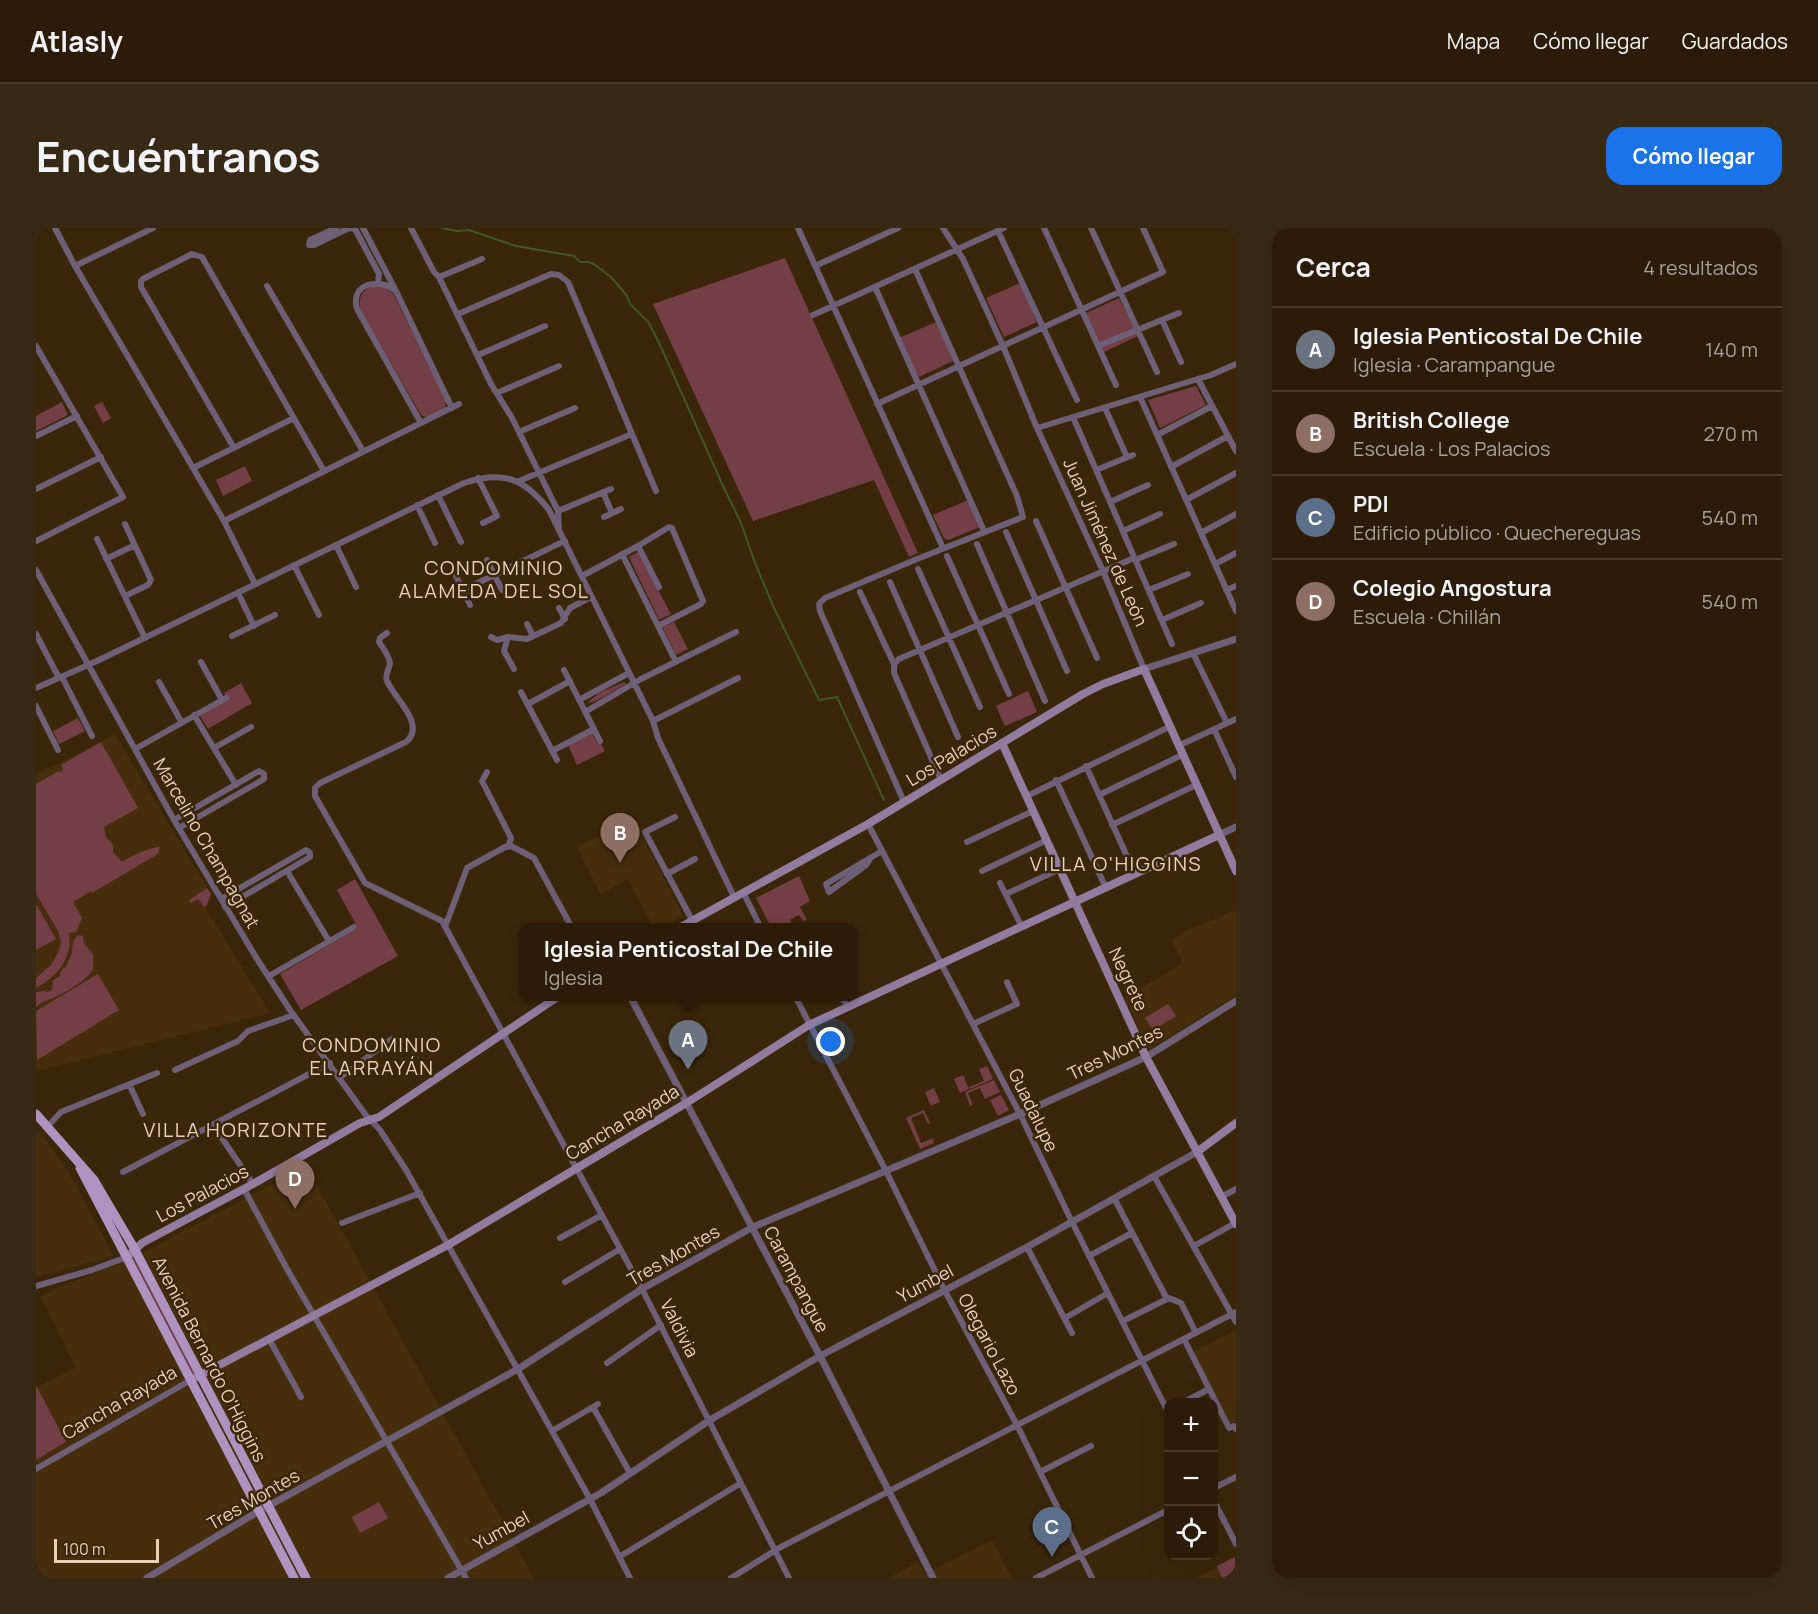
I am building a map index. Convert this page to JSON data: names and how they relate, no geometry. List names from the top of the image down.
{
  "streets": {
    "main road": [
      "Juan Jiménez de León",
      "Los Palacios",
      "Negrete",
      "Cancha Rayada",
      "Yumbel",
      "Avenida Bernardo O'Higgins"
    ],
    "street": [
      "Marcelino Champagnat",
      "Tres Montes",
      "Guadalupe",
      "Carampangue",
      "Valdivia",
      "Olegario Lazo"
    ]
  },
  "crossings": [
    ["Juan Jiménez de León", "Los Palacios"],
    ["Juan Jiménez de León", "Cancha Rayada"],
    ["Los Palacios", "Marcelino Champagnat"],
    ["Los Palacios", "Negrete"],
    ["Los Palacios", "Guadalupe"],
    ["Los Palacios", "Valdivia"],
    ["Los Palacios", "Avenida Bernardo O'Higgins"],
    ["Marcelino Champagnat", "Tres Montes"],
    ["Marcelino Champagnat", "Cancha Rayada"],
    ["Marcelino Champagnat", "Yumbel"],
    ["Negrete", "Tres Montes"],
    ["Negrete", "Cancha Rayada"],
    ["Negrete", "Yumbel"],
    ["Tres Montes", "Guadalupe"],
    ["Tres Montes", "Carampangue"],
    ["Tres Montes", "Valdivia"],
    ["Tres Montes", "Olegario Lazo"],
    ["Tres Montes", "Avenida Bernardo O'Higgins"],
    ["Guadalupe", "Cancha Rayada"],
    ["Guadalupe", "Yumbel"],
    ["Cancha Rayada", "Carampangue"],
    ["Cancha Rayada", "Valdivia"],
    ["Cancha Rayada", "Olegario Lazo"],
    ["Cancha Rayada", "Avenida Bernardo O'Higgins"],
    ["Carampangue", "Yumbel"],
    ["Yumbel", "Valdivia"],
    ["Yumbel", "Olegario Lazo"]
  ],
  "districts": [
    "CONDOMINIO ALAMEDA DEL SOL",
    "VILLA O'HIGGINS",
    "CONDOMINIO EL ARRAYÁN",
    "VILLA HORIZONTE"
  ],
  "scale_bar": "100 m",
  "page": {
    "header": "Atlasly",
    "nav": ["Mapa", "Cómo llegar", "Guardados"],
    "title": "Encuéntranos",
    "buttons": "Cómo llegar",
    "heading": ["Cerca", "4 resultados"],
    "list": [
      {
        "mark": "A",
        "name": "Iglesia Penticostal De Chile",
        "note": "Iglesia · Carampangue",
        "value": "140 m"
      },
      {
        "mark": "B",
        "name": "British College",
        "note": "Escuela · Los Palacios",
        "value": "270 m"
      },
      {
        "mark": "C",
        "name": "PDI",
        "note": "Edificio público · Quechereguas",
        "value": "540 m"
      },
      {
        "mark": "D",
        "name": "Colegio Angostura",
        "note": "Escuela · Chillán",
        "value": "540 m"
      }
    ],
    "pins": [
      "B",
      "A",
      "D",
      "C"
    ],
    "popup": ["Iglesia Penticostal De Chile", "Iglesia"],
    "map_buttons": ["+", "−"],
    "scale": "100 m"
  }
}
